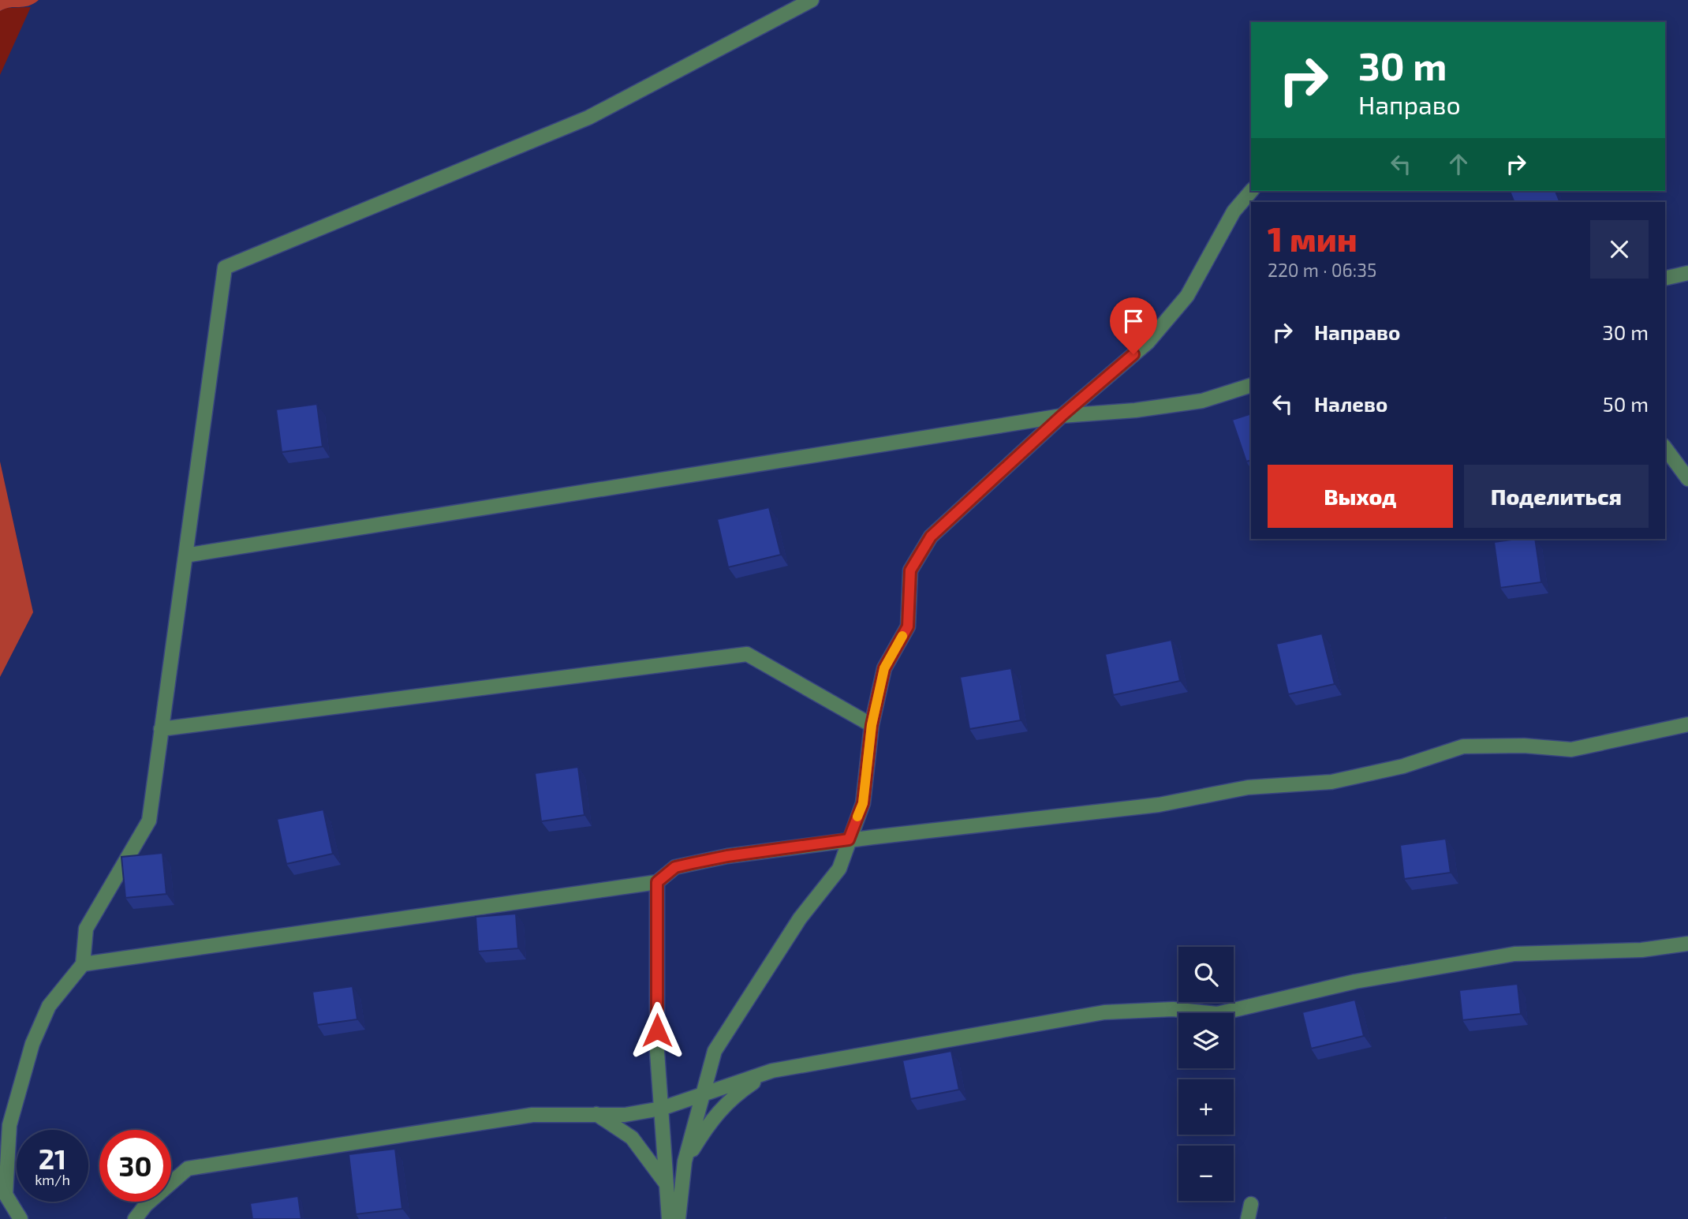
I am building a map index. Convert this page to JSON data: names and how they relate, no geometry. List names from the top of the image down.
{
  "page": {
    "turn": ["30 m", "Направо"],
    "heading": ["1 мин", "220 m · 06:35"],
    "list": [
      {
        "name": "Направо",
        "value": "30 m"
      },
      {
        "name": "Налево",
        "value": "50 m"
      }
    ],
    "buttons": ["Выход", "Поделиться"],
    "map_buttons": ["+", "−"],
    "speed": "21 km/h",
    "limit": "30"
  }
}
